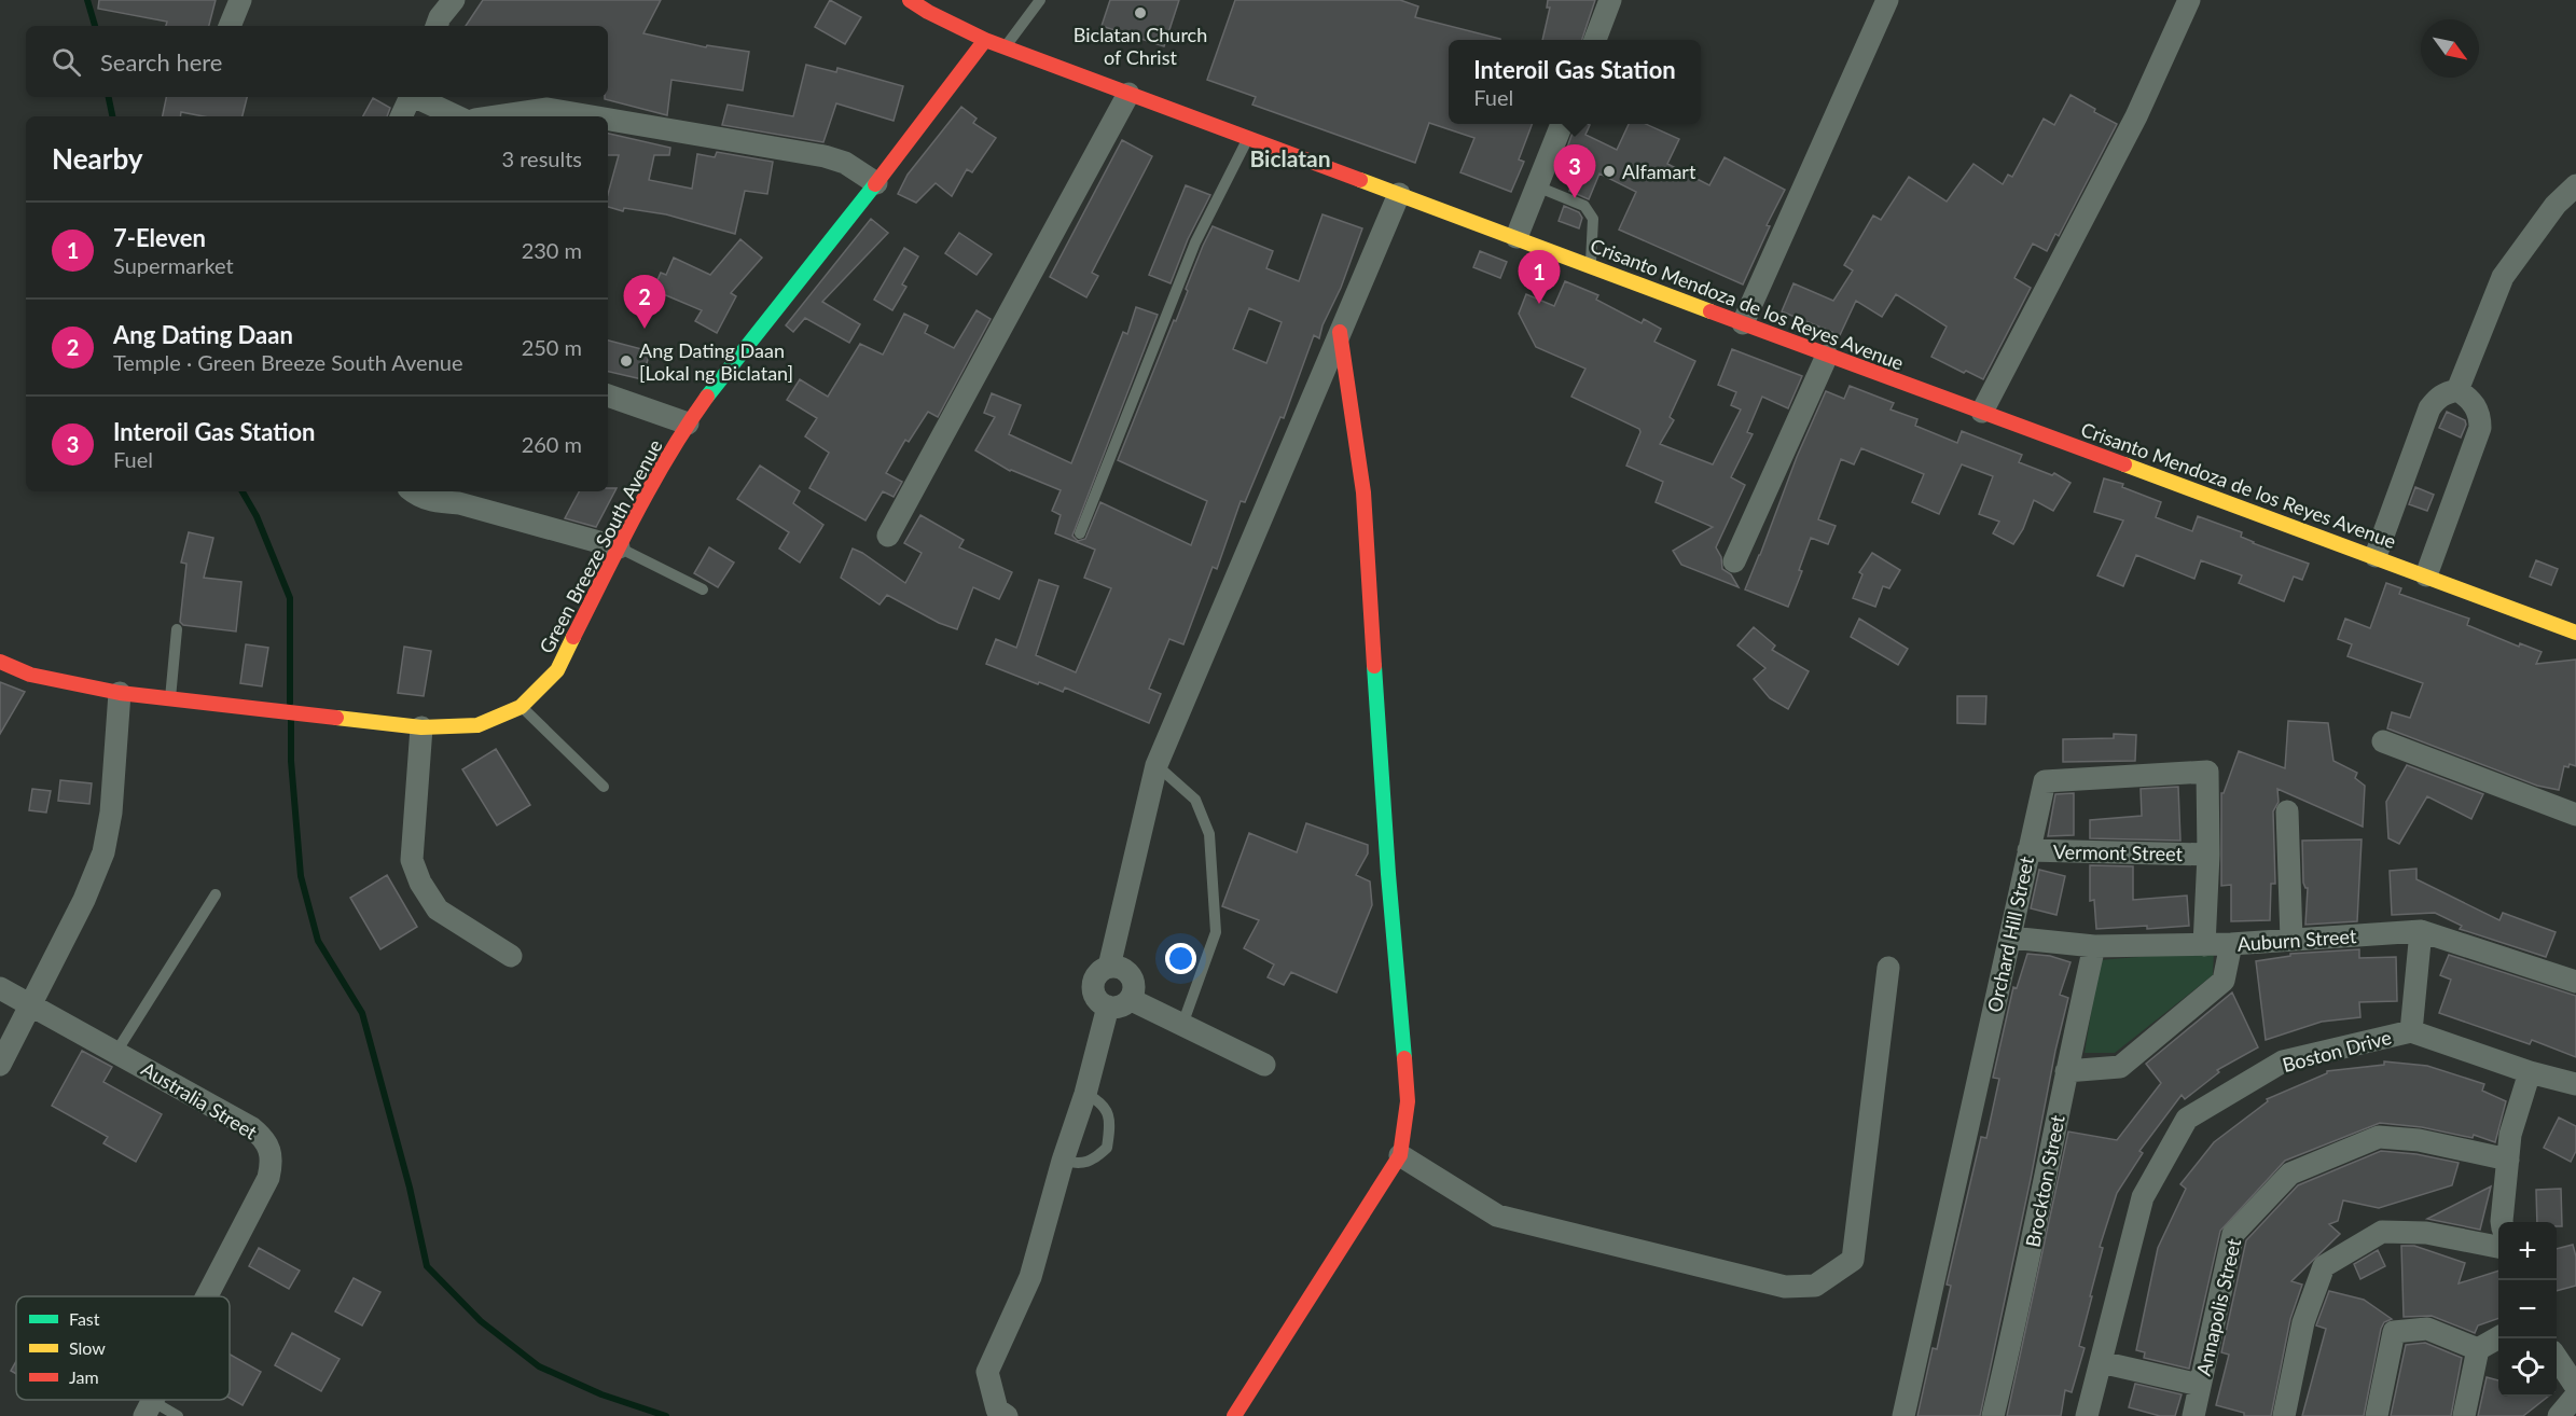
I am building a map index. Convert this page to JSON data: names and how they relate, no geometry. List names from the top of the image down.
{
  "streets": {
    "street": [
      "Crisanto Mendoza de los Reyes Avenue",
      "Green Breeze South Avenue",
      "Vermont Street",
      "Orchard Hill Street",
      "Auburn Street",
      "Boston Drive",
      "Australia Street",
      "Brockton Street",
      "Annapolis Street"
    ]
  },
  "crossings": [
    ["Crisanto Mendoza de los Reyes Avenue", "Green Breeze South Avenue"],
    ["Vermont Street", "Orchard Hill Street"],
    ["Orchard Hill Street", "Auburn Street"],
    ["Auburn Street", "Brockton Street"]
  ],
  "districts": ["Biclatan"],
  "places": ["Biclatan Church of Christ", "Alfamart", "Ang Dating Daan [Lokal ng Biclatan]"],
  "legend": ["Fast", "Slow", "Jam"],
  "north": "bottom right",
  "page": {
    "search": "Search here",
    "popup": ["Interoil Gas Station", "Fuel"],
    "heading": ["Nearby", "3 results"],
    "pins": ["3", "1", "2"],
    "list": [
      {
        "mark": "1",
        "name": "7-Eleven",
        "note": "Supermarket",
        "value": "230 m"
      },
      {
        "mark": "2",
        "name": "Ang Dating Daan",
        "note": "Temple · Green Breeze South Avenue",
        "value": "250 m"
      },
      {
        "mark": "3",
        "name": "Interoil Gas Station",
        "note": "Fuel",
        "value": "260 m"
      }
    ],
    "map_buttons": ["+", "−"]
  }
}
